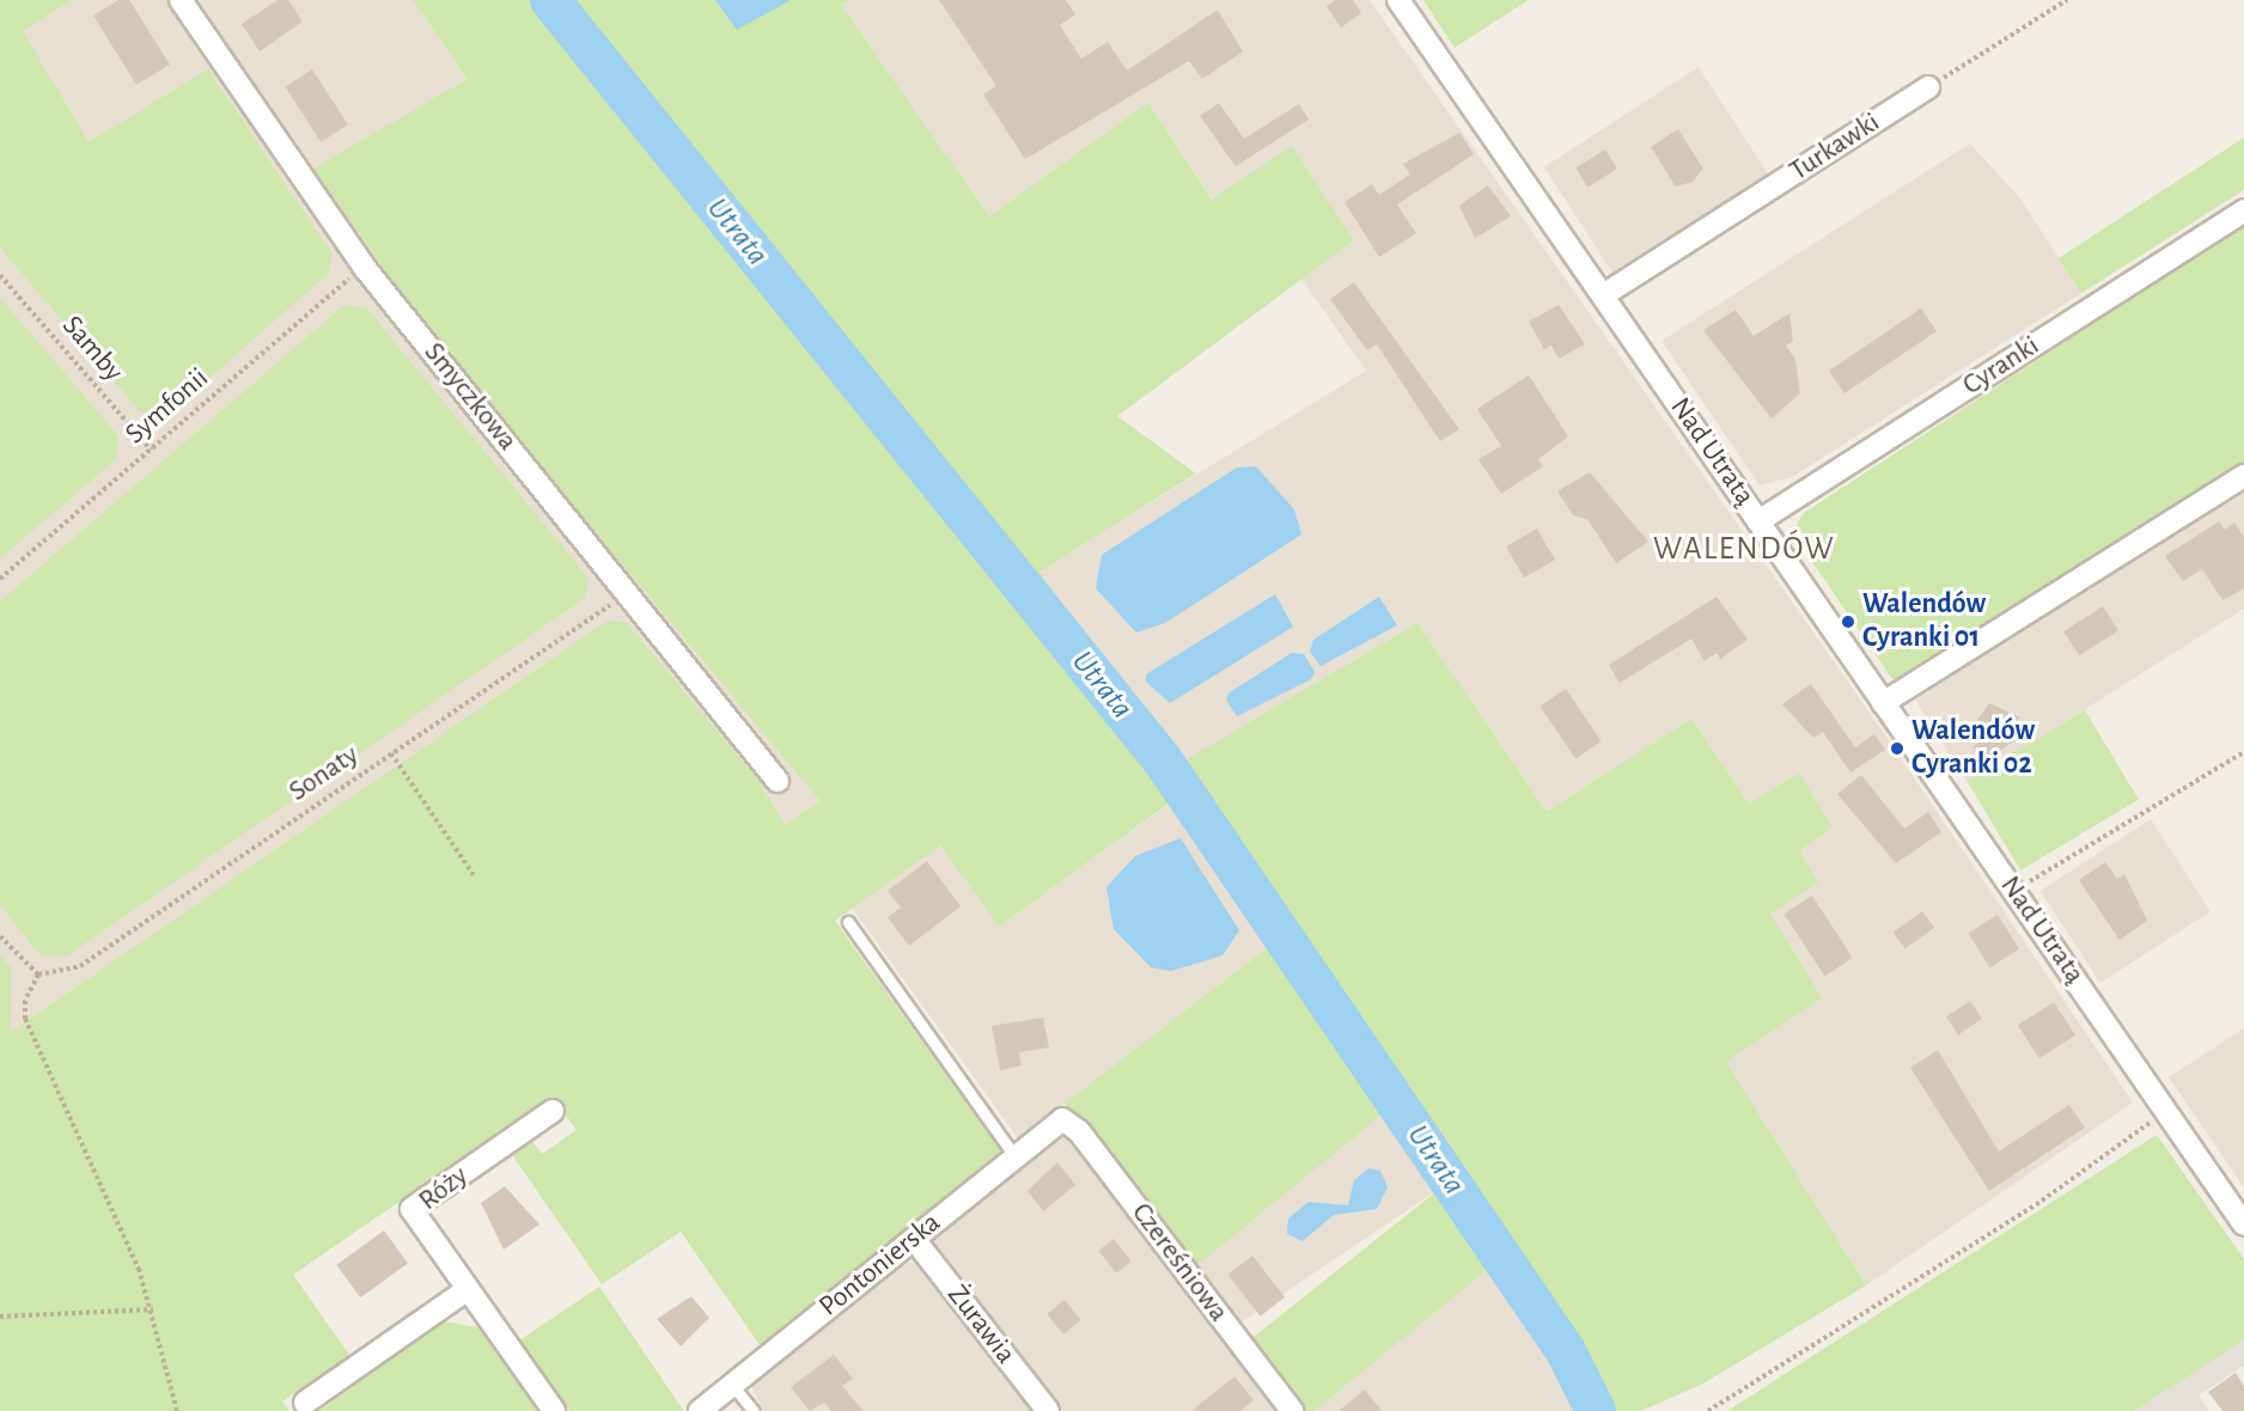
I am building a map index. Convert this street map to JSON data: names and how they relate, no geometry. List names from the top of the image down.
{
  "streets": {
    "street": [
      "Turkawki",
      "Cyranki",
      "Smyczkowa",
      "Nad Utratą",
      "Róży",
      "Czereśniowa",
      "Pontonierska",
      "Żurawia"
    ],
    "path": ["Samby", "Symfonii", "Sonaty"]
  },
  "crossings": [
    ["Turkawki", "Nad Utratą"],
    ["Samby", "Symfonii"],
    ["Cyranki", "Nad Utratą"],
    ["Smyczkowa", "Symfonii"],
    ["Smyczkowa", "Sonaty"],
    ["Czereśniowa", "Pontonierska"],
    ["Pontonierska", "Żurawia"]
  ],
  "districts": ["WALENDÓW"],
  "water": ["Utrata"],
  "places": ["Walendów Cyranki 01", "Walendów Cyranki 02"]
}
